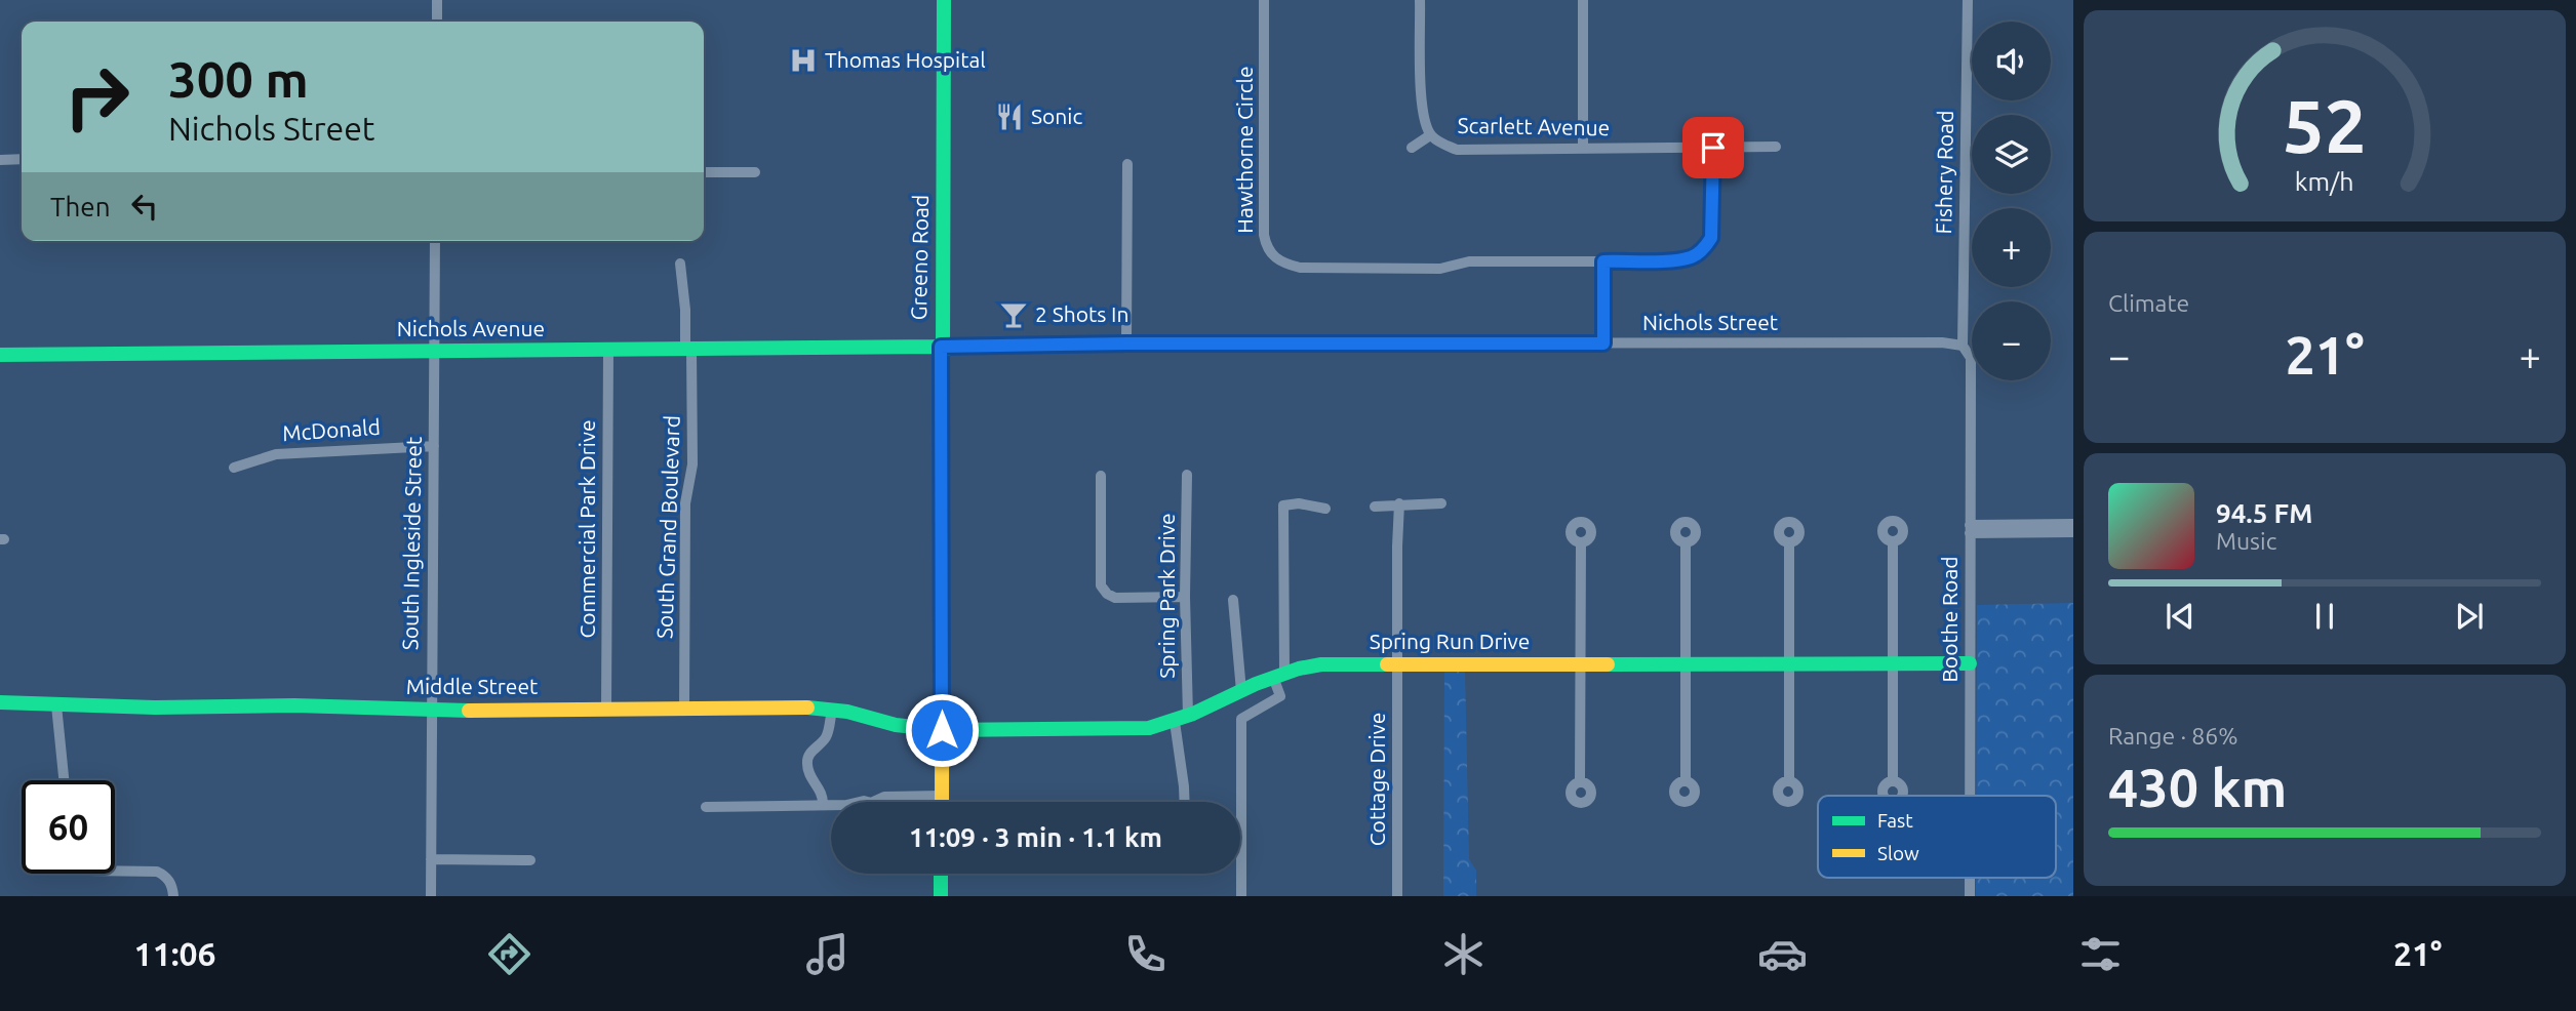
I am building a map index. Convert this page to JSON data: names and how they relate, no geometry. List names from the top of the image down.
{
  "streets": {
    "street": [
      "Scarlett Avenue",
      "Hawthorne Circle",
      "Fishery Road",
      "Greeno Road",
      "Nichols Street",
      "Nichols Avenue",
      "McDonald",
      "South Grand Boulevard",
      "Commercial Park Drive",
      "South Ingleside Street",
      "Spring Park Drive",
      "Boothe Road",
      "Spring Run Drive",
      "Middle Street",
      "Cottage Drive"
    ]
  },
  "crossings": [
    ["Scarlett Avenue", "Hawthorne Circle"],
    ["Fishery Road", "Nichols Street"],
    ["Fishery Road", "Boothe Road"],
    ["Greeno Road", "Nichols Street"],
    ["Greeno Road", "Nichols Avenue"],
    ["Greeno Road", "Spring Run Drive"],
    ["Greeno Road", "Middle Street"],
    ["Nichols Street", "Nichols Avenue"],
    ["Nichols Street", "Boothe Road"],
    ["Nichols Avenue", "South Grand Boulevard"],
    ["Nichols Avenue", "Commercial Park Drive"],
    ["Nichols Avenue", "South Ingleside Street"],
    ["McDonald", "South Ingleside Street"],
    ["South Grand Boulevard", "Middle Street"],
    ["Commercial Park Drive", "Middle Street"],
    ["South Ingleside Street", "Middle Street"],
    ["Spring Park Drive", "Spring Run Drive"],
    ["Boothe Road", "Spring Run Drive"],
    ["Spring Run Drive", "Middle Street"],
    ["Spring Run Drive", "Cottage Drive"]
  ],
  "places": {
    "hospital": ["Thomas Hospital"],
    "restaurant": ["Sonic"],
    "bar": ["2 Shots In"]
  },
  "legend": ["Fast", "Slow"],
  "page": {
    "map_buttons": ["+", "−"],
    "turn": ["300 m", "Nichols Street"],
    "then": "Then",
    "tile": [
      "Climate",
      ["Range · 86%", "430 km"]
    ],
    "heat": ["−", "21°", "+"],
    "song": ["94.5 FM", "Music"],
    "limit": "60",
    "trip": "11:09 · 3 min · 1.1 km",
    "tabs": ["11:06", "21°"],
    "gauge": ["52", "km/h"]
  }
}
